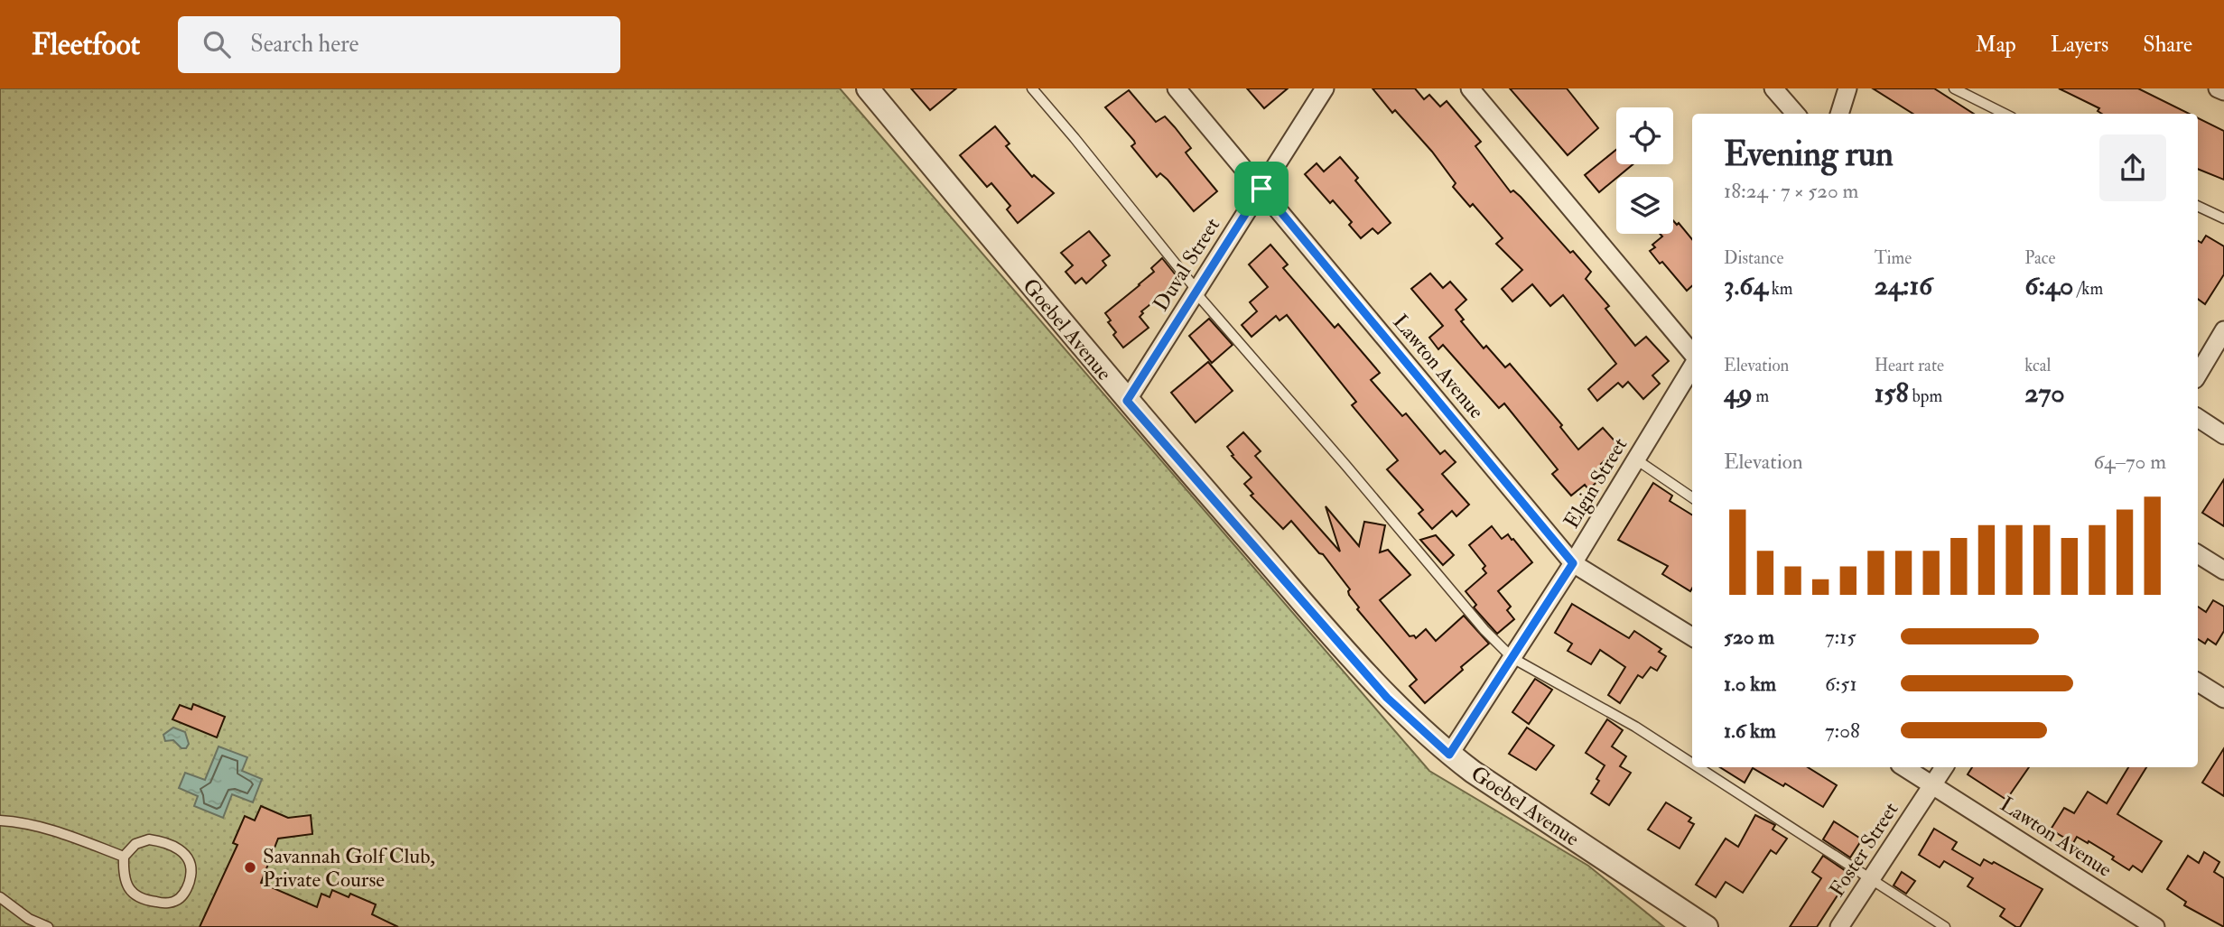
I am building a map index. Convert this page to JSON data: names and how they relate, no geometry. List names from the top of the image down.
{
  "streets": {
    "street": [
      "Duval Street",
      "Goebel Avenue",
      "Lawton Avenue",
      "Elgin Street",
      "Foster Street"
    ]
  },
  "crossings": [
    ["Duval Street", "Goebel Avenue"],
    ["Duval Street", "Lawton Avenue"],
    ["Goebel Avenue", "Elgin Street"],
    ["Lawton Avenue", "Elgin Street"],
    ["Lawton Avenue", "Foster Street"]
  ],
  "places": ["Savannah Golf Club, Private Course"],
  "page": {
    "header": "Fleetfoot",
    "search": "Search here",
    "nav": ["Map", "Layers", "Share"],
    "heading": ["Evening run", "18:24 · 7 × 520 m"],
    "stats": [
      ["Distance", "3.64 km"],
      ["Time", "24:16"],
      ["Pace", "6:40 /km"],
      ["Elevation", "49 m"],
      ["Heart rate", "158 bpm"],
      ["kcal", "270"]
    ],
    "chart": ["Elevation", "64–70 m"],
    "list": [
      {
        "name": "520 m",
        "note": "7:15"
      },
      {
        "name": "1.0 km",
        "note": "6:51"
      },
      {
        "name": "1.6 km",
        "note": "7:08"
      }
    ]
  }
}
